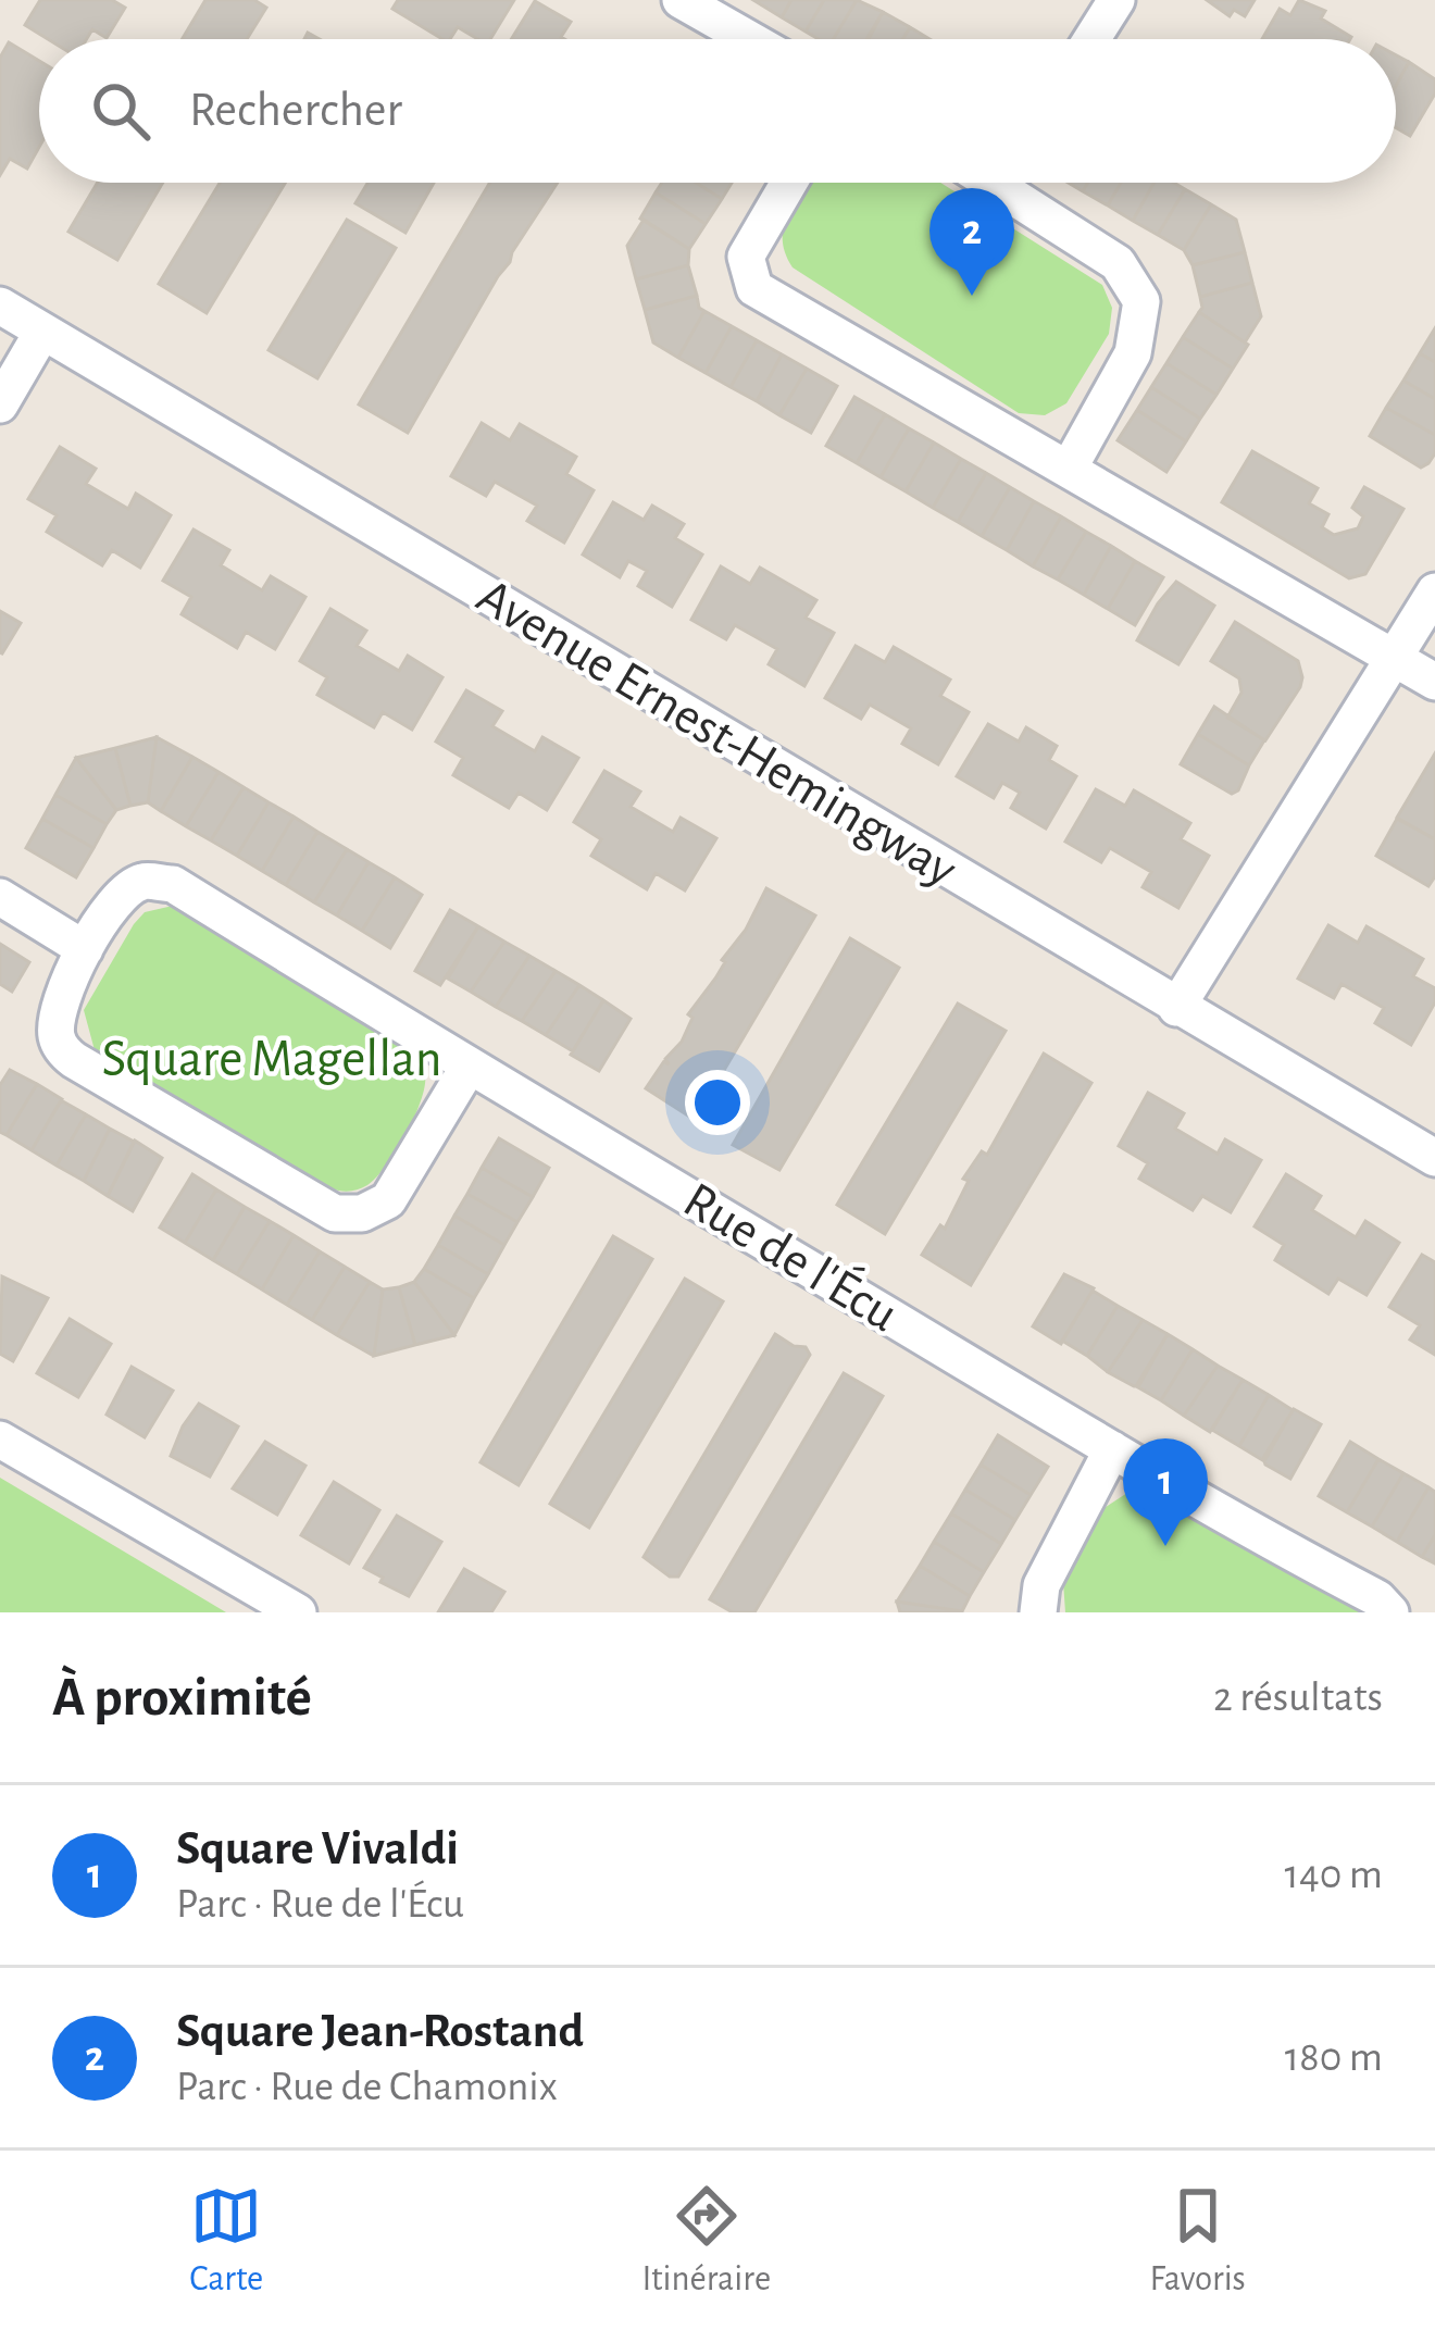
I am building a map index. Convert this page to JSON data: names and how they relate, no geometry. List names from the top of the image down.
{
  "streets": {
    "street": ["Avenue Ernest-Hemingway", "Rue de l'Écu"]
  },
  "parks": ["Square Magellan"],
  "page": {
    "search": "Rechercher",
    "pins": ["2", "1"],
    "heading": ["À proximité", "2 résultats"],
    "list": [
      {
        "mark": "1",
        "name": "Square Vivaldi",
        "note": "Parc · Rue de l'Écu",
        "value": "140 m"
      },
      {
        "mark": "2",
        "name": "Square Jean-Rostand",
        "note": "Parc · Rue de Chamonix",
        "value": "180 m"
      }
    ],
    "nav": ["Carte", "Itinéraire", "Favoris"]
  }
}
